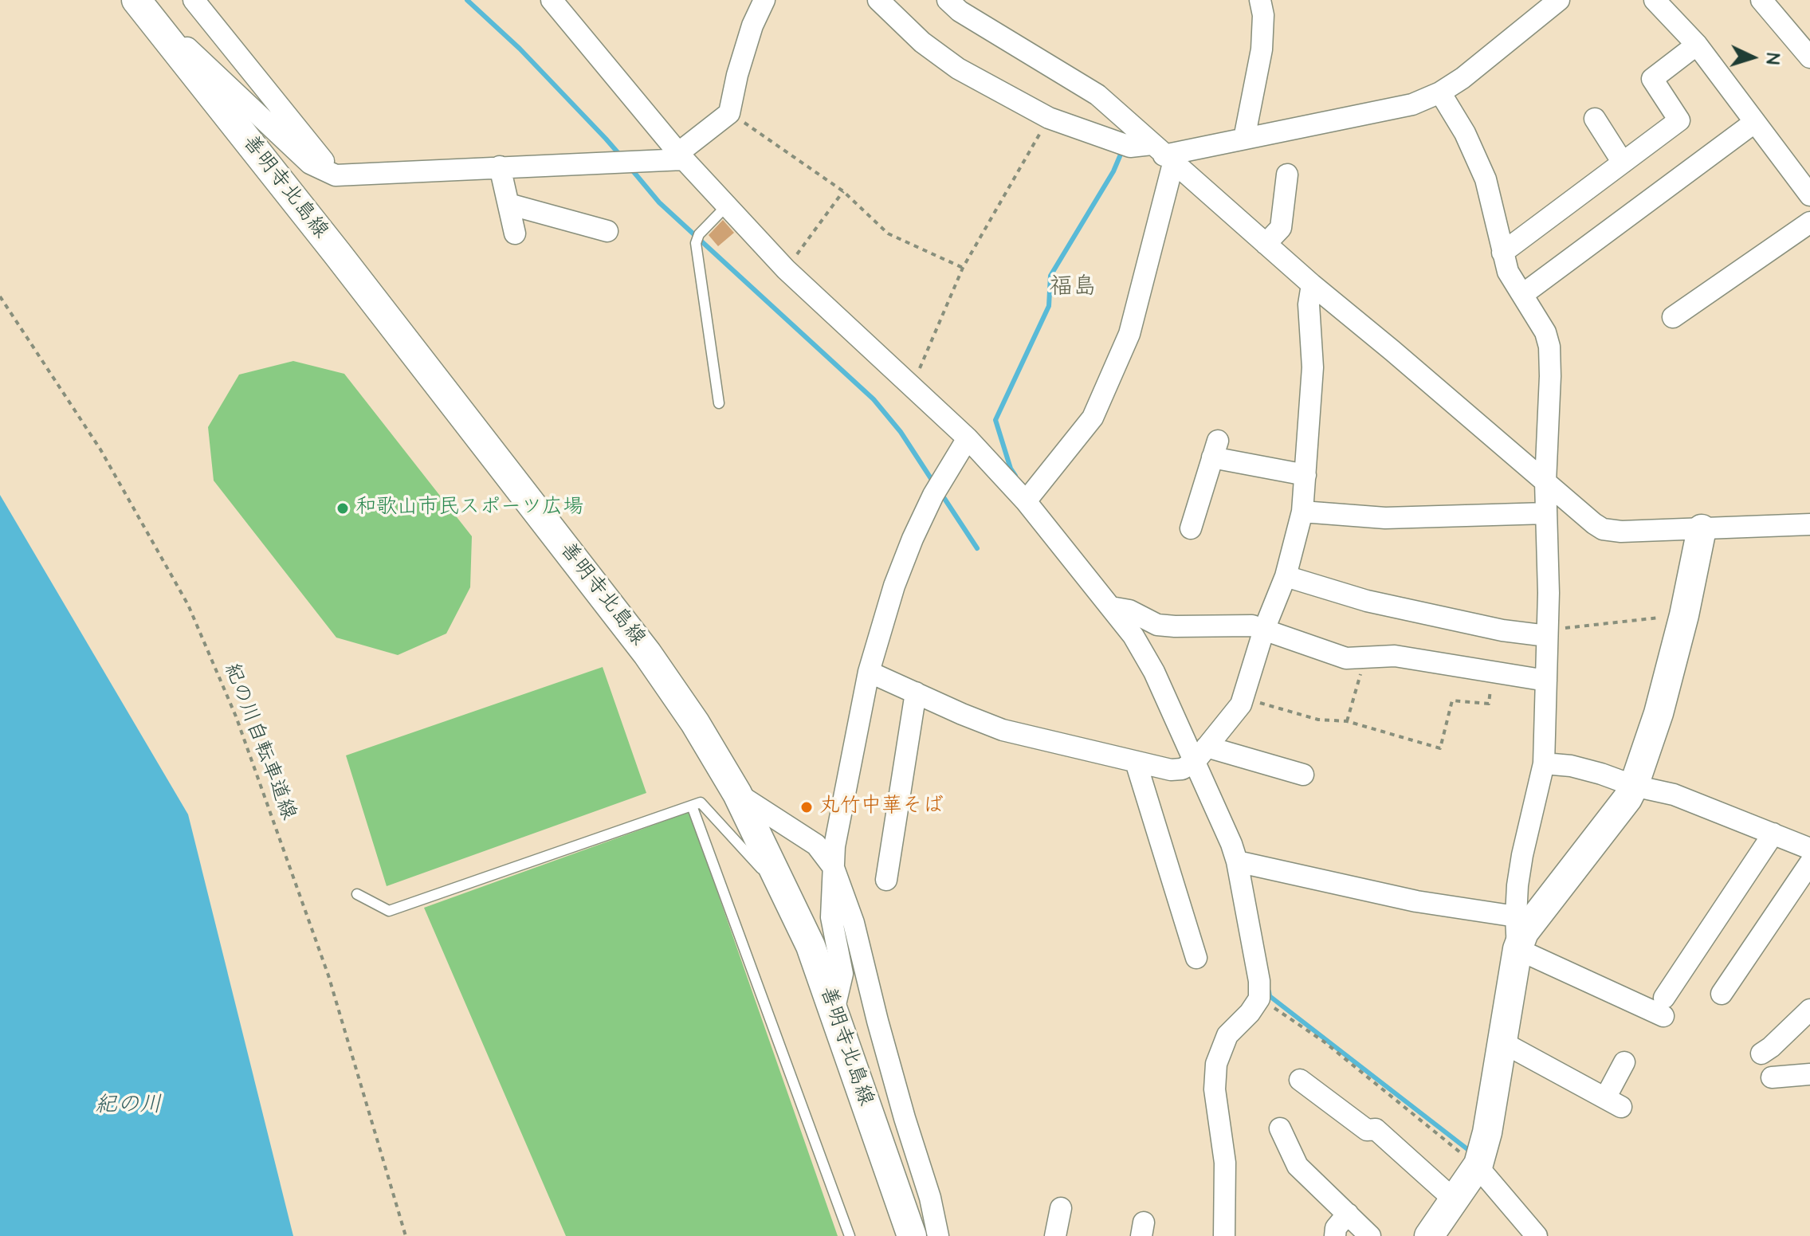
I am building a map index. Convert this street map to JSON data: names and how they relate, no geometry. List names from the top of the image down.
{
  "streets": {
    "main road": ["善明寺北島線"],
    "path": ["紀の川自転車道線"]
  },
  "districts": ["福島"],
  "water": ["紀の川"],
  "places": ["和歌山市民スポーツ広場", "丸竹中華そば"],
  "north": "right"
}
